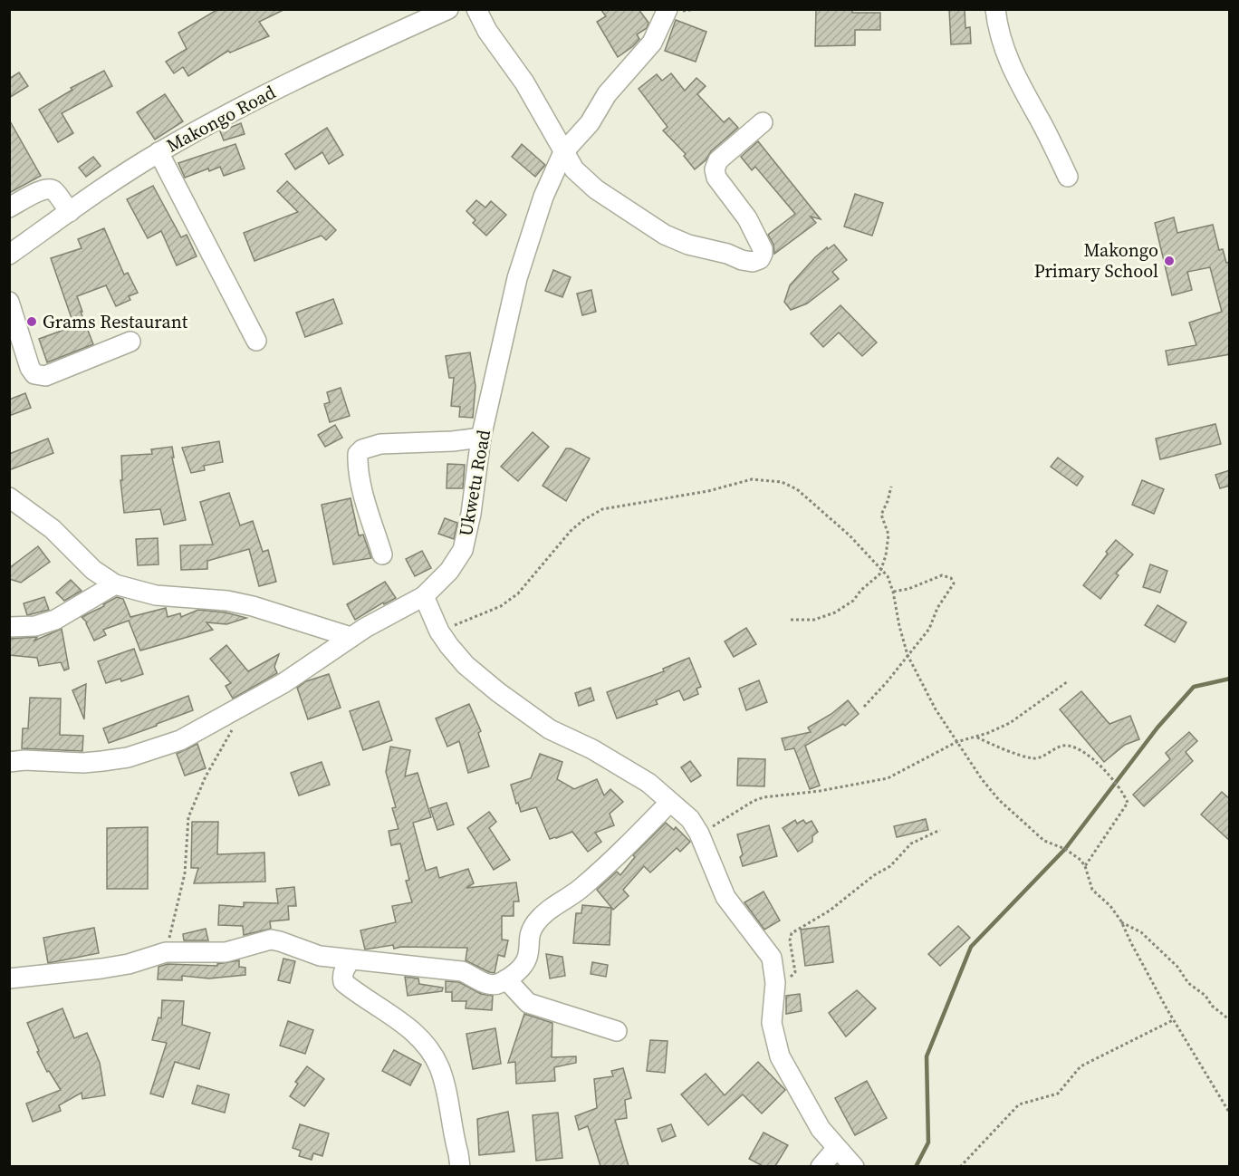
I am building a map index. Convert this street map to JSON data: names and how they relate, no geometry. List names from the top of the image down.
{
  "streets": {
    "street": ["Makongo Road", "Ukwetu Road"]
  },
  "places": ["Makongo Primary School", "Grams Restaurant"]
}
